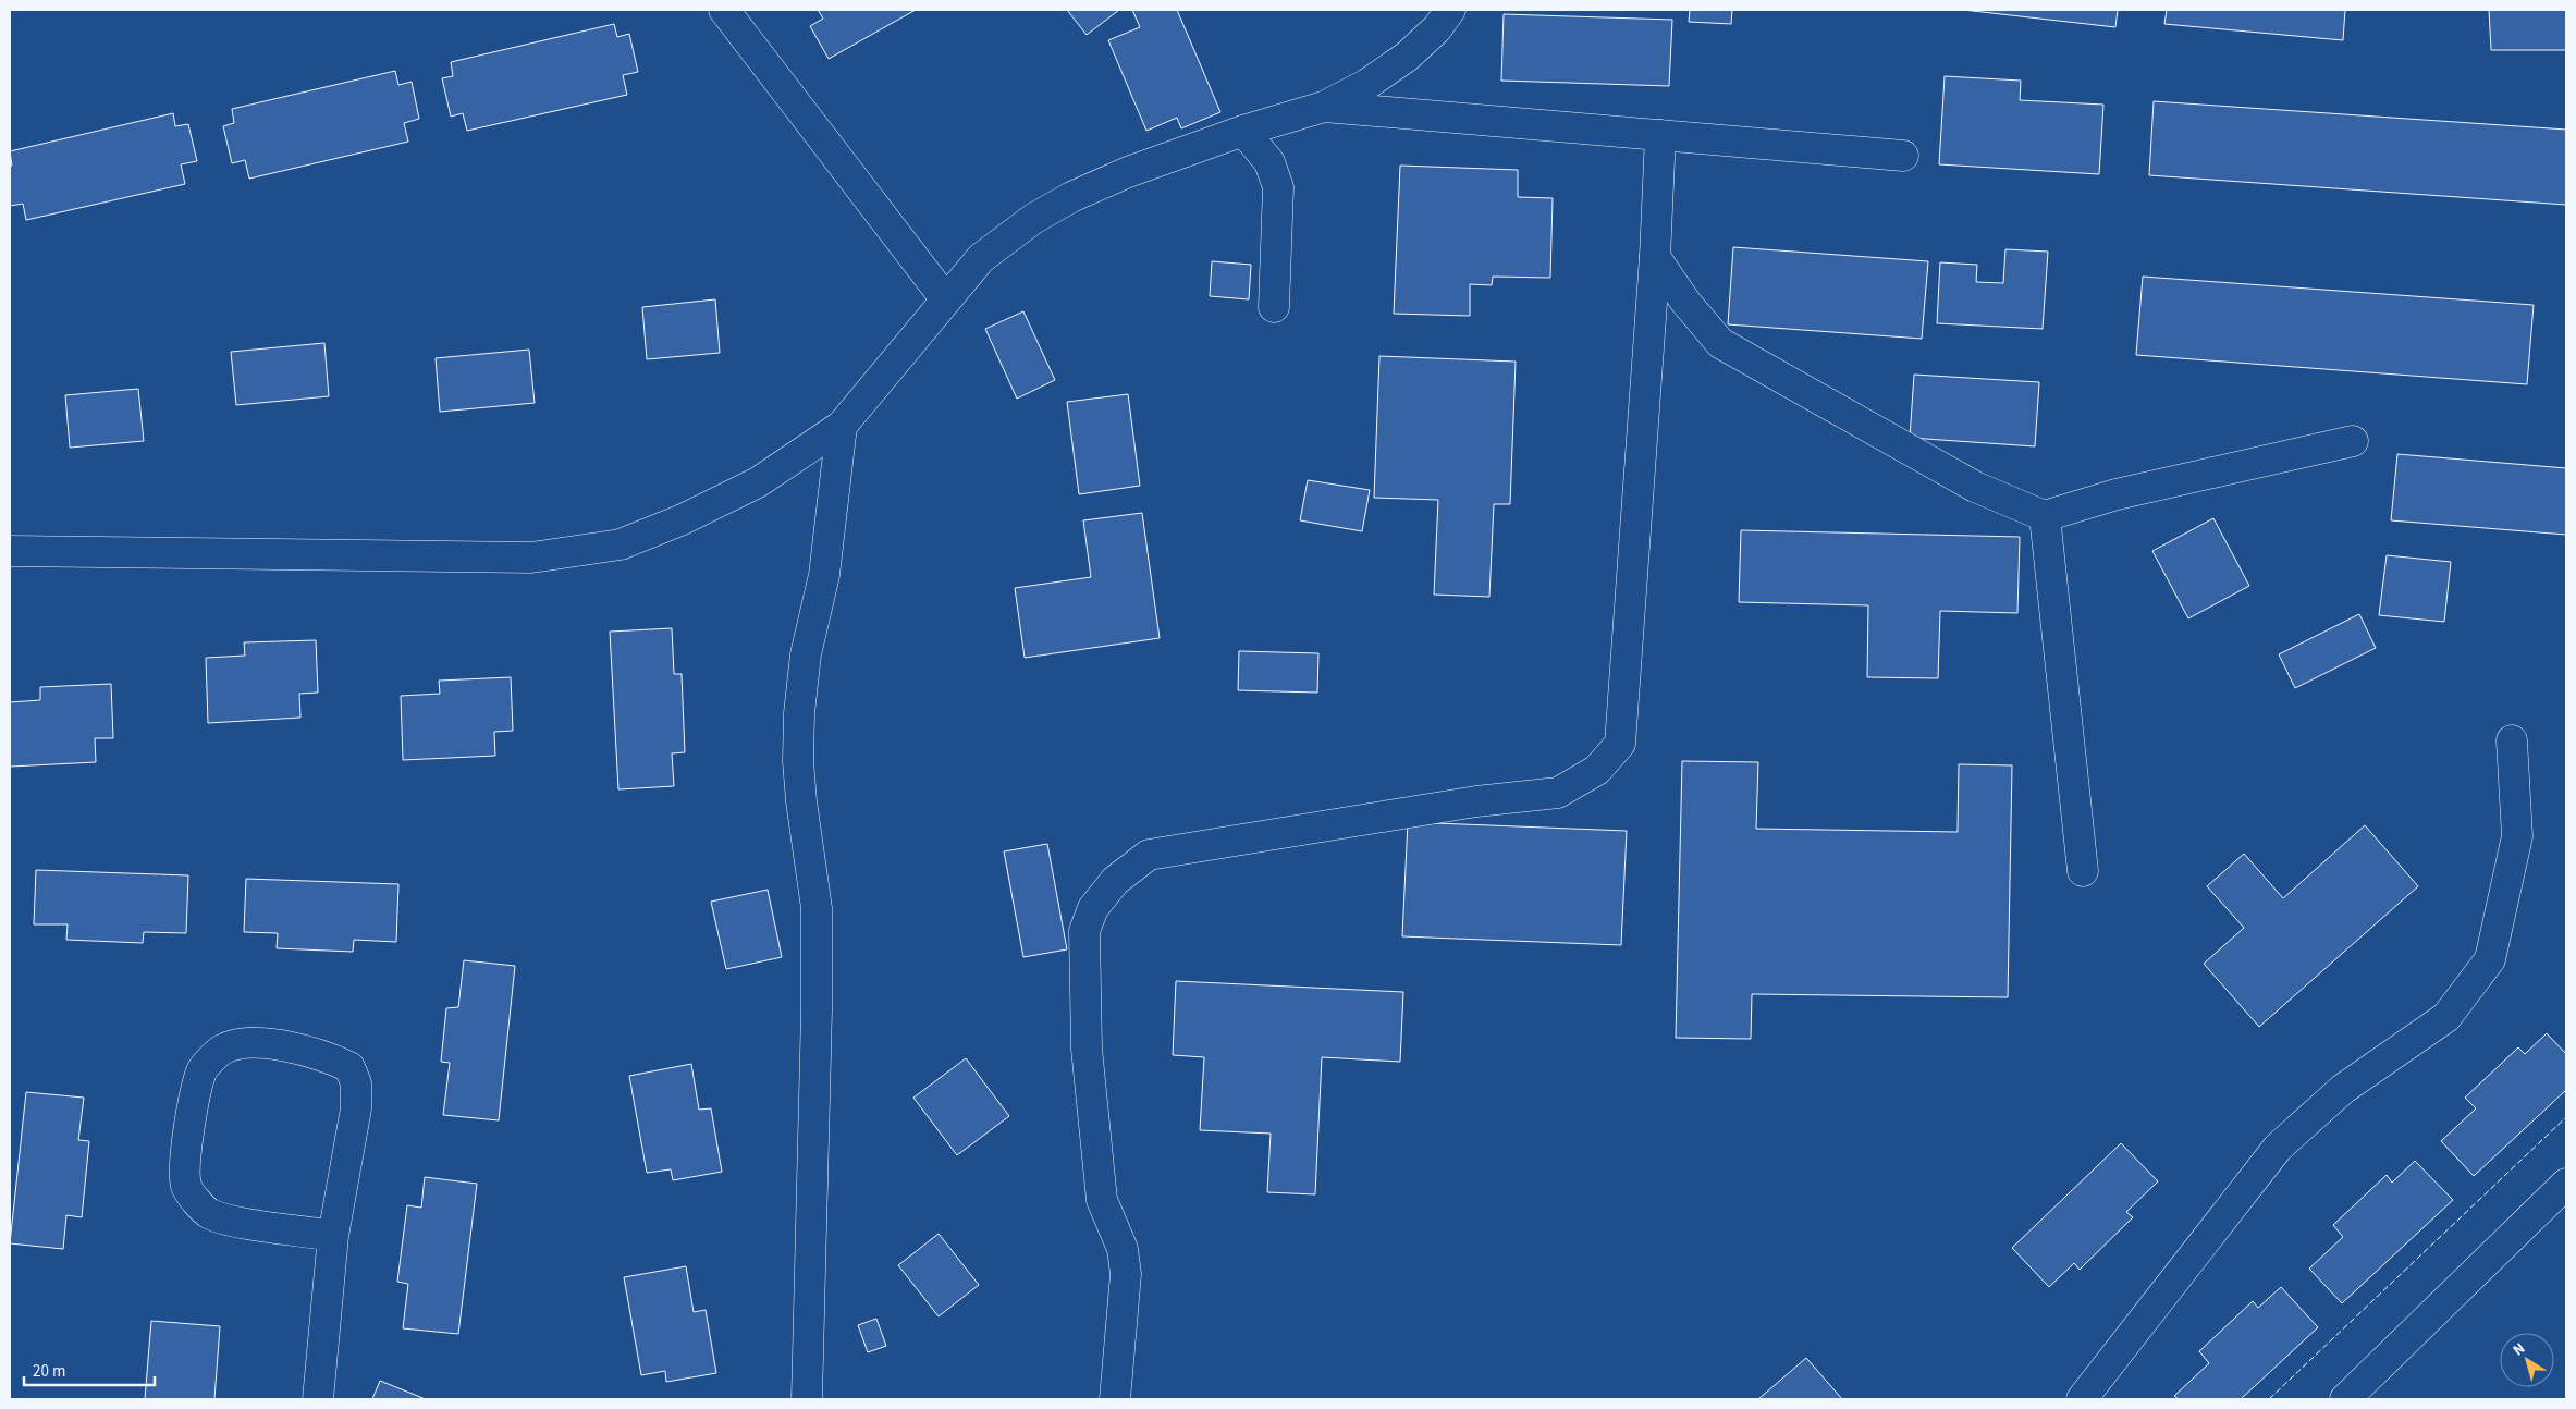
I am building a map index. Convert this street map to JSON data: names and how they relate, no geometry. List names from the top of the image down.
{
  "scale_bar": "20 m",
  "north": "top left"
}
